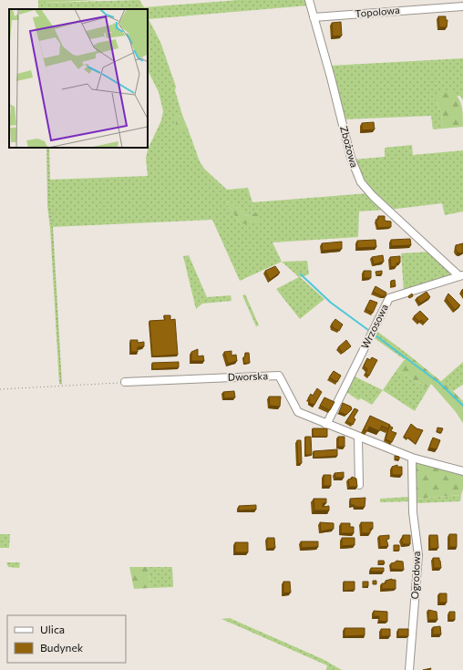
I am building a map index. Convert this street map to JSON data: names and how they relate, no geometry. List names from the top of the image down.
{
  "streets": {
    "street": [
      "Topolowa",
      "Zbożowa",
      "Wrzosowa",
      "Dworska",
      "Ogrodowa"
    ]
  },
  "crossings": [
    ["Topolowa", "Zbożowa"],
    ["Zbożowa", "Wrzosowa"],
    ["Wrzosowa", "Dworska"],
    ["Dworska", "Ogrodowa"]
  ],
  "legend": ["Ulica", "Budynek"]
}
